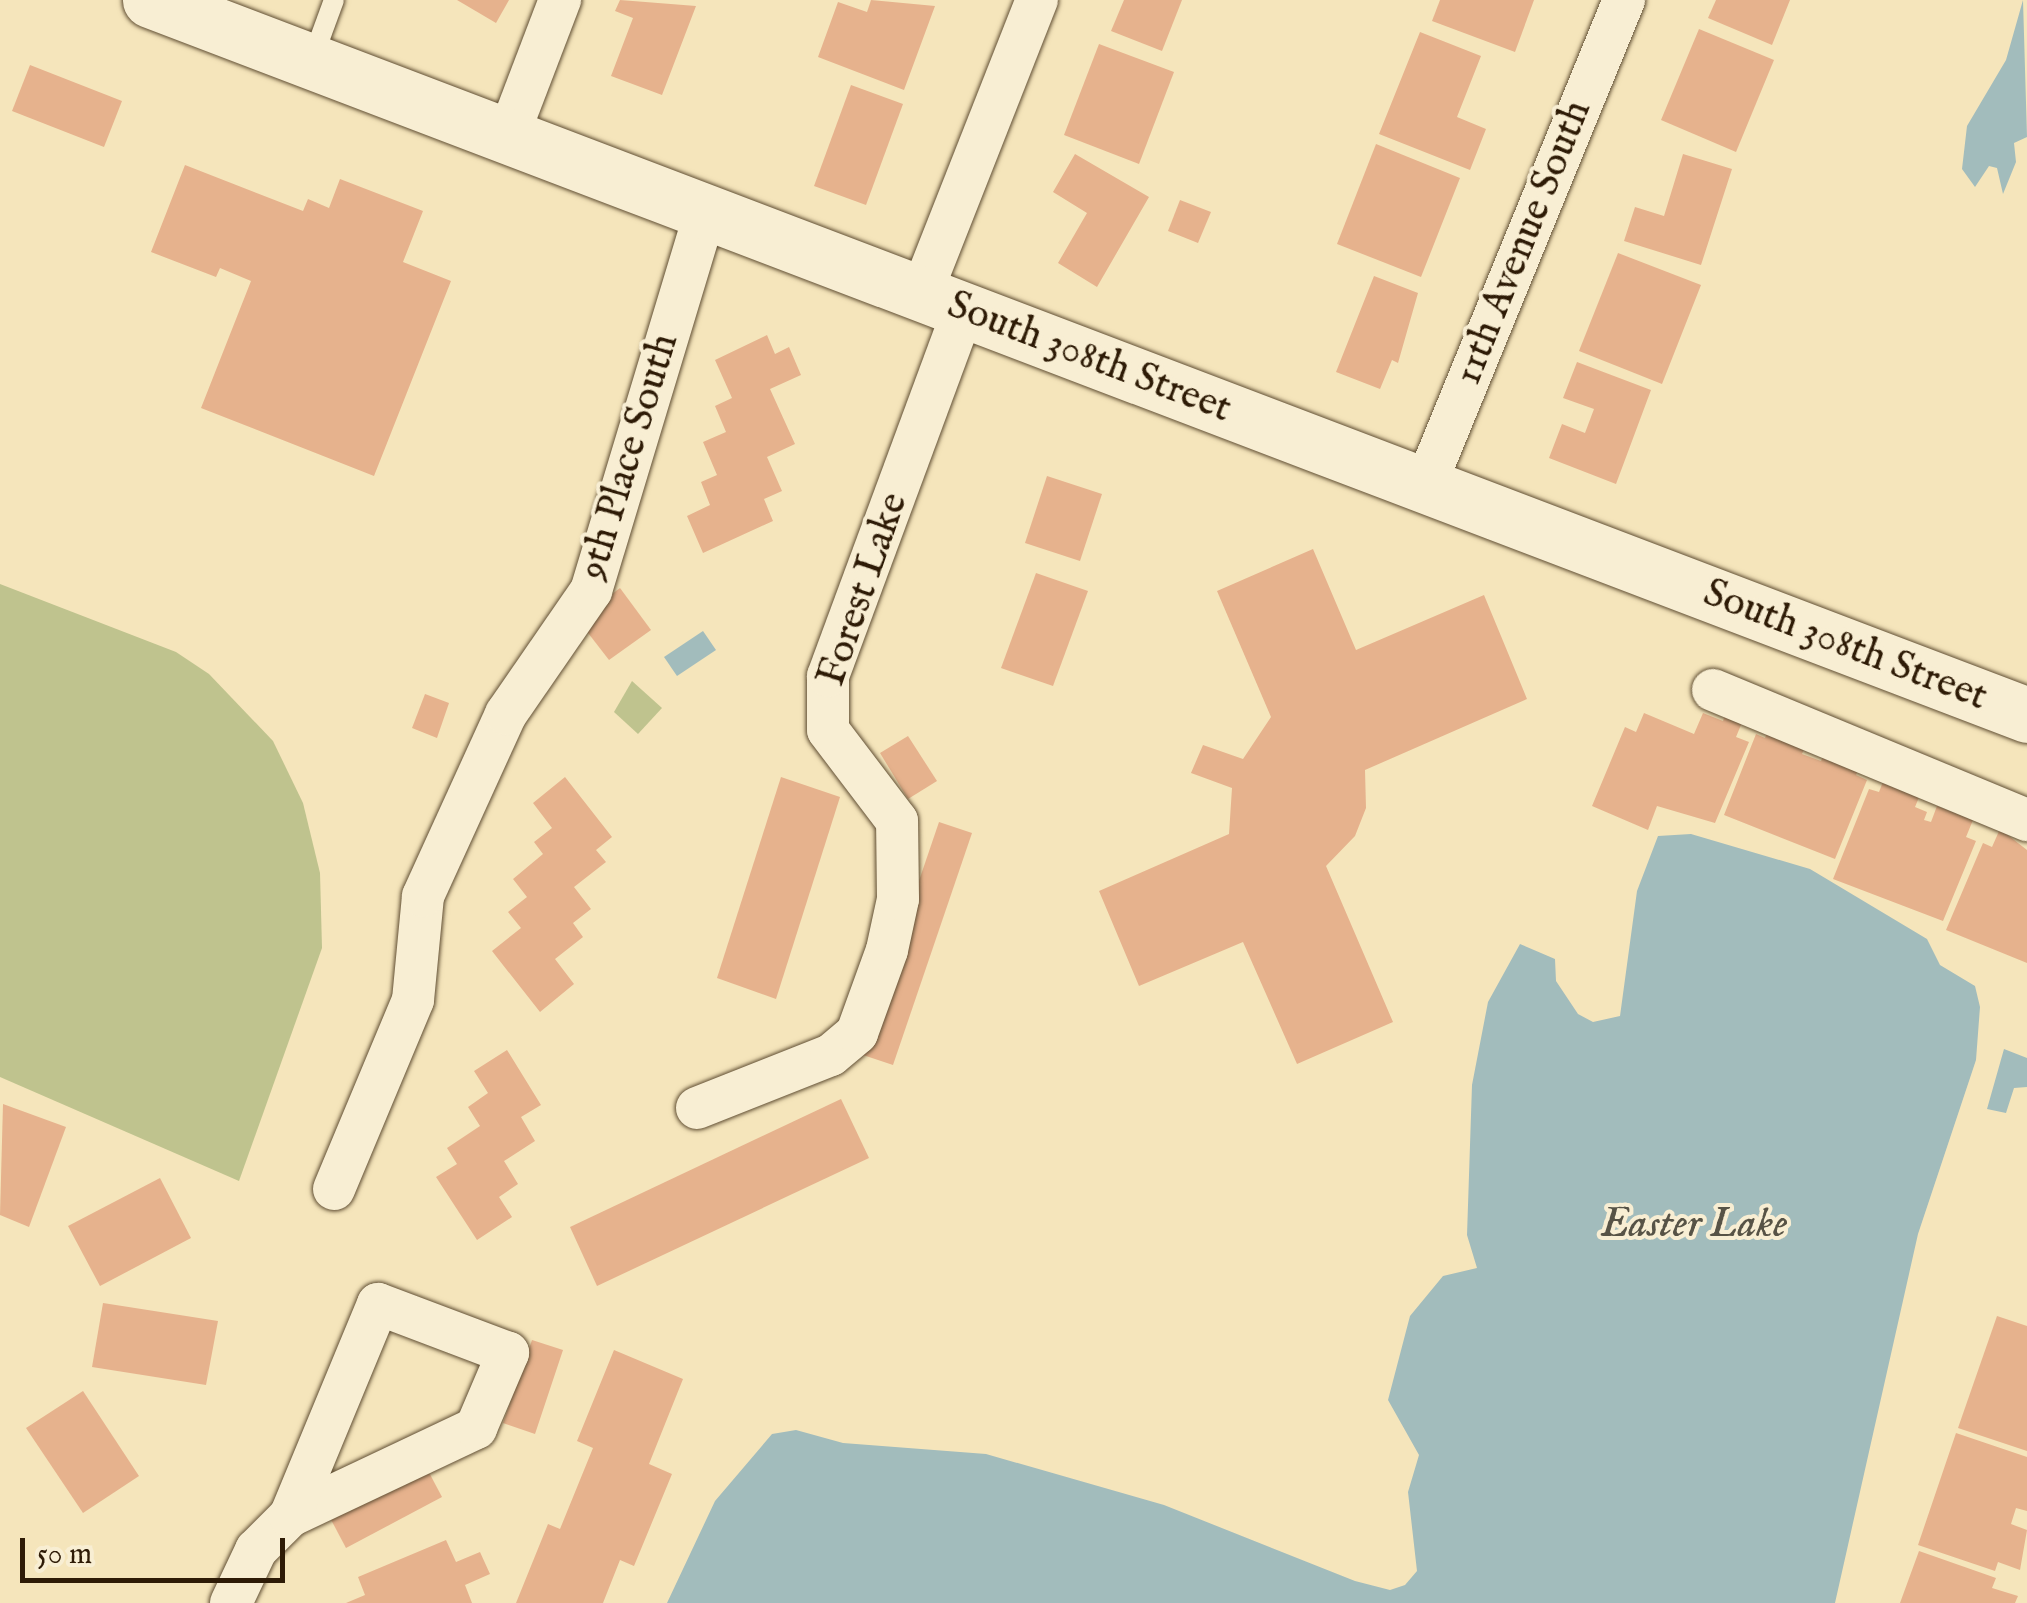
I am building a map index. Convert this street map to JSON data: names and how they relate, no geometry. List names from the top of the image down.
{
  "streets": {
    "street": [
      "11th Avenue South",
      "South 308th Street",
      "9th Place South",
      "Forest Lake"
    ]
  },
  "crossings": [
    ["11th Avenue South", "South 308th Street"],
    ["South 308th Street", "9th Place South"],
    ["South 308th Street", "Forest Lake"]
  ],
  "water": ["Easter Lake"],
  "scale_bar": "50 m"
}
